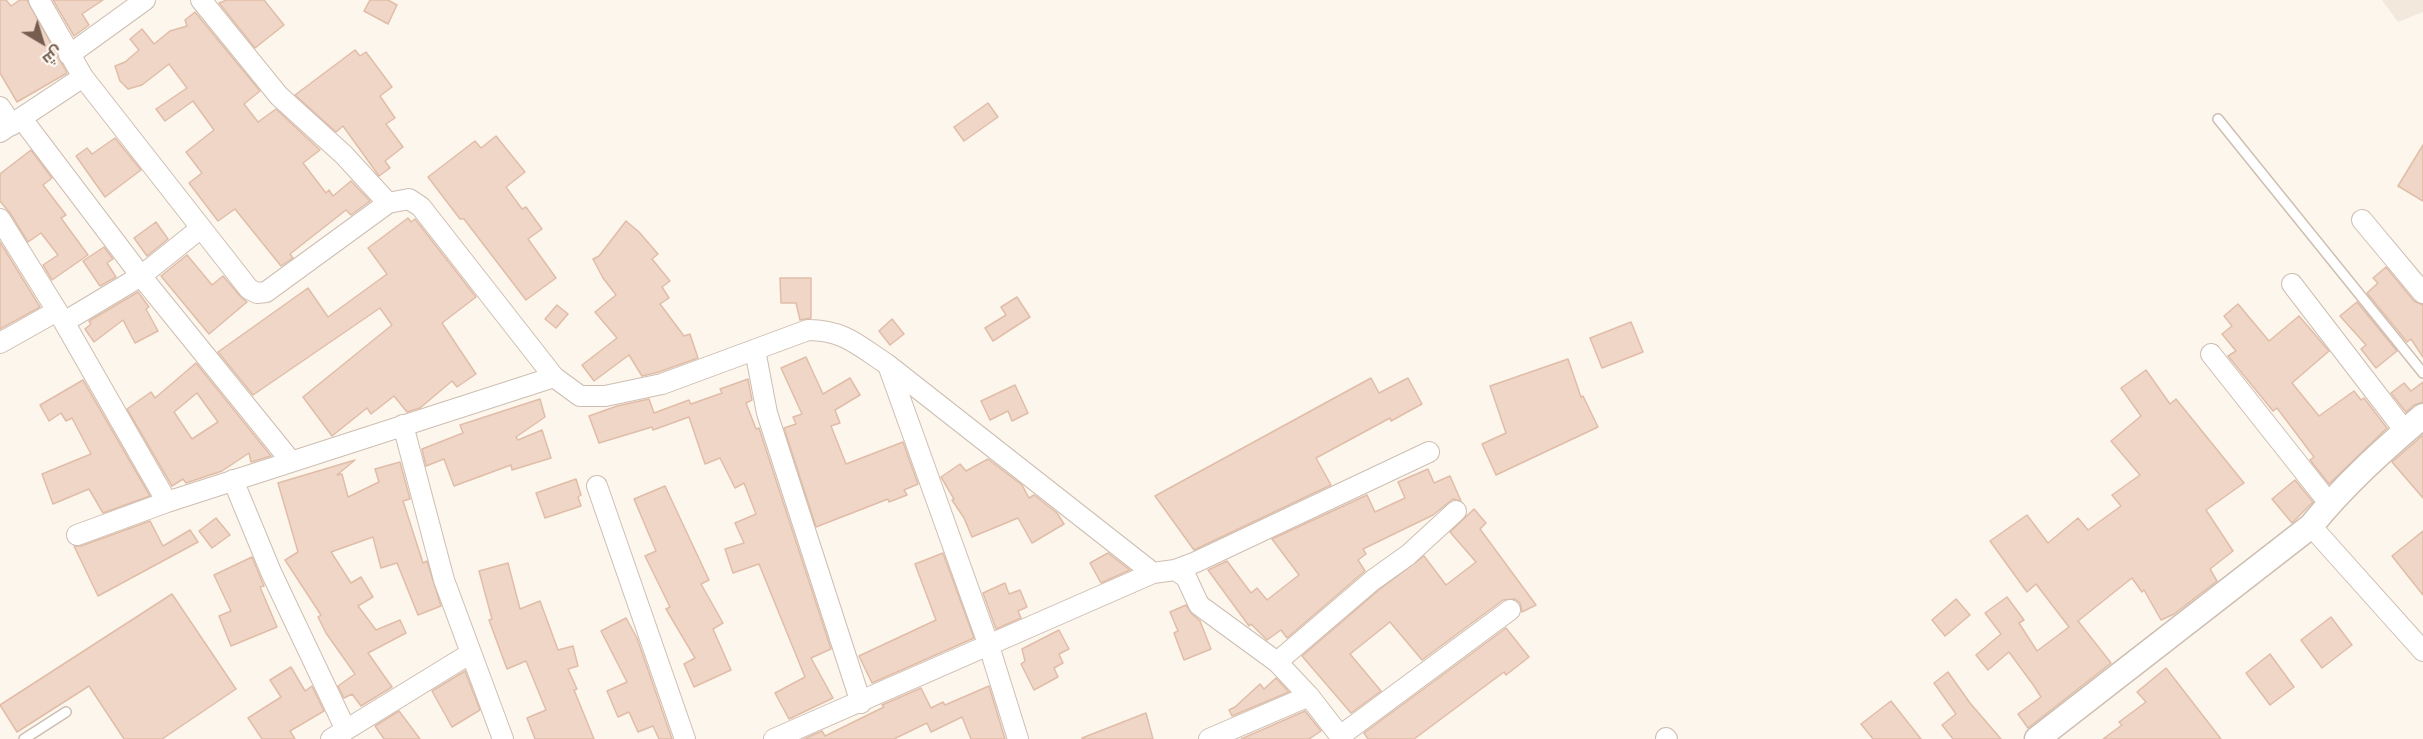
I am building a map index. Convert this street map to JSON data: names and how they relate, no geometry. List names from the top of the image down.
{
  "north": "bottom right"
}
